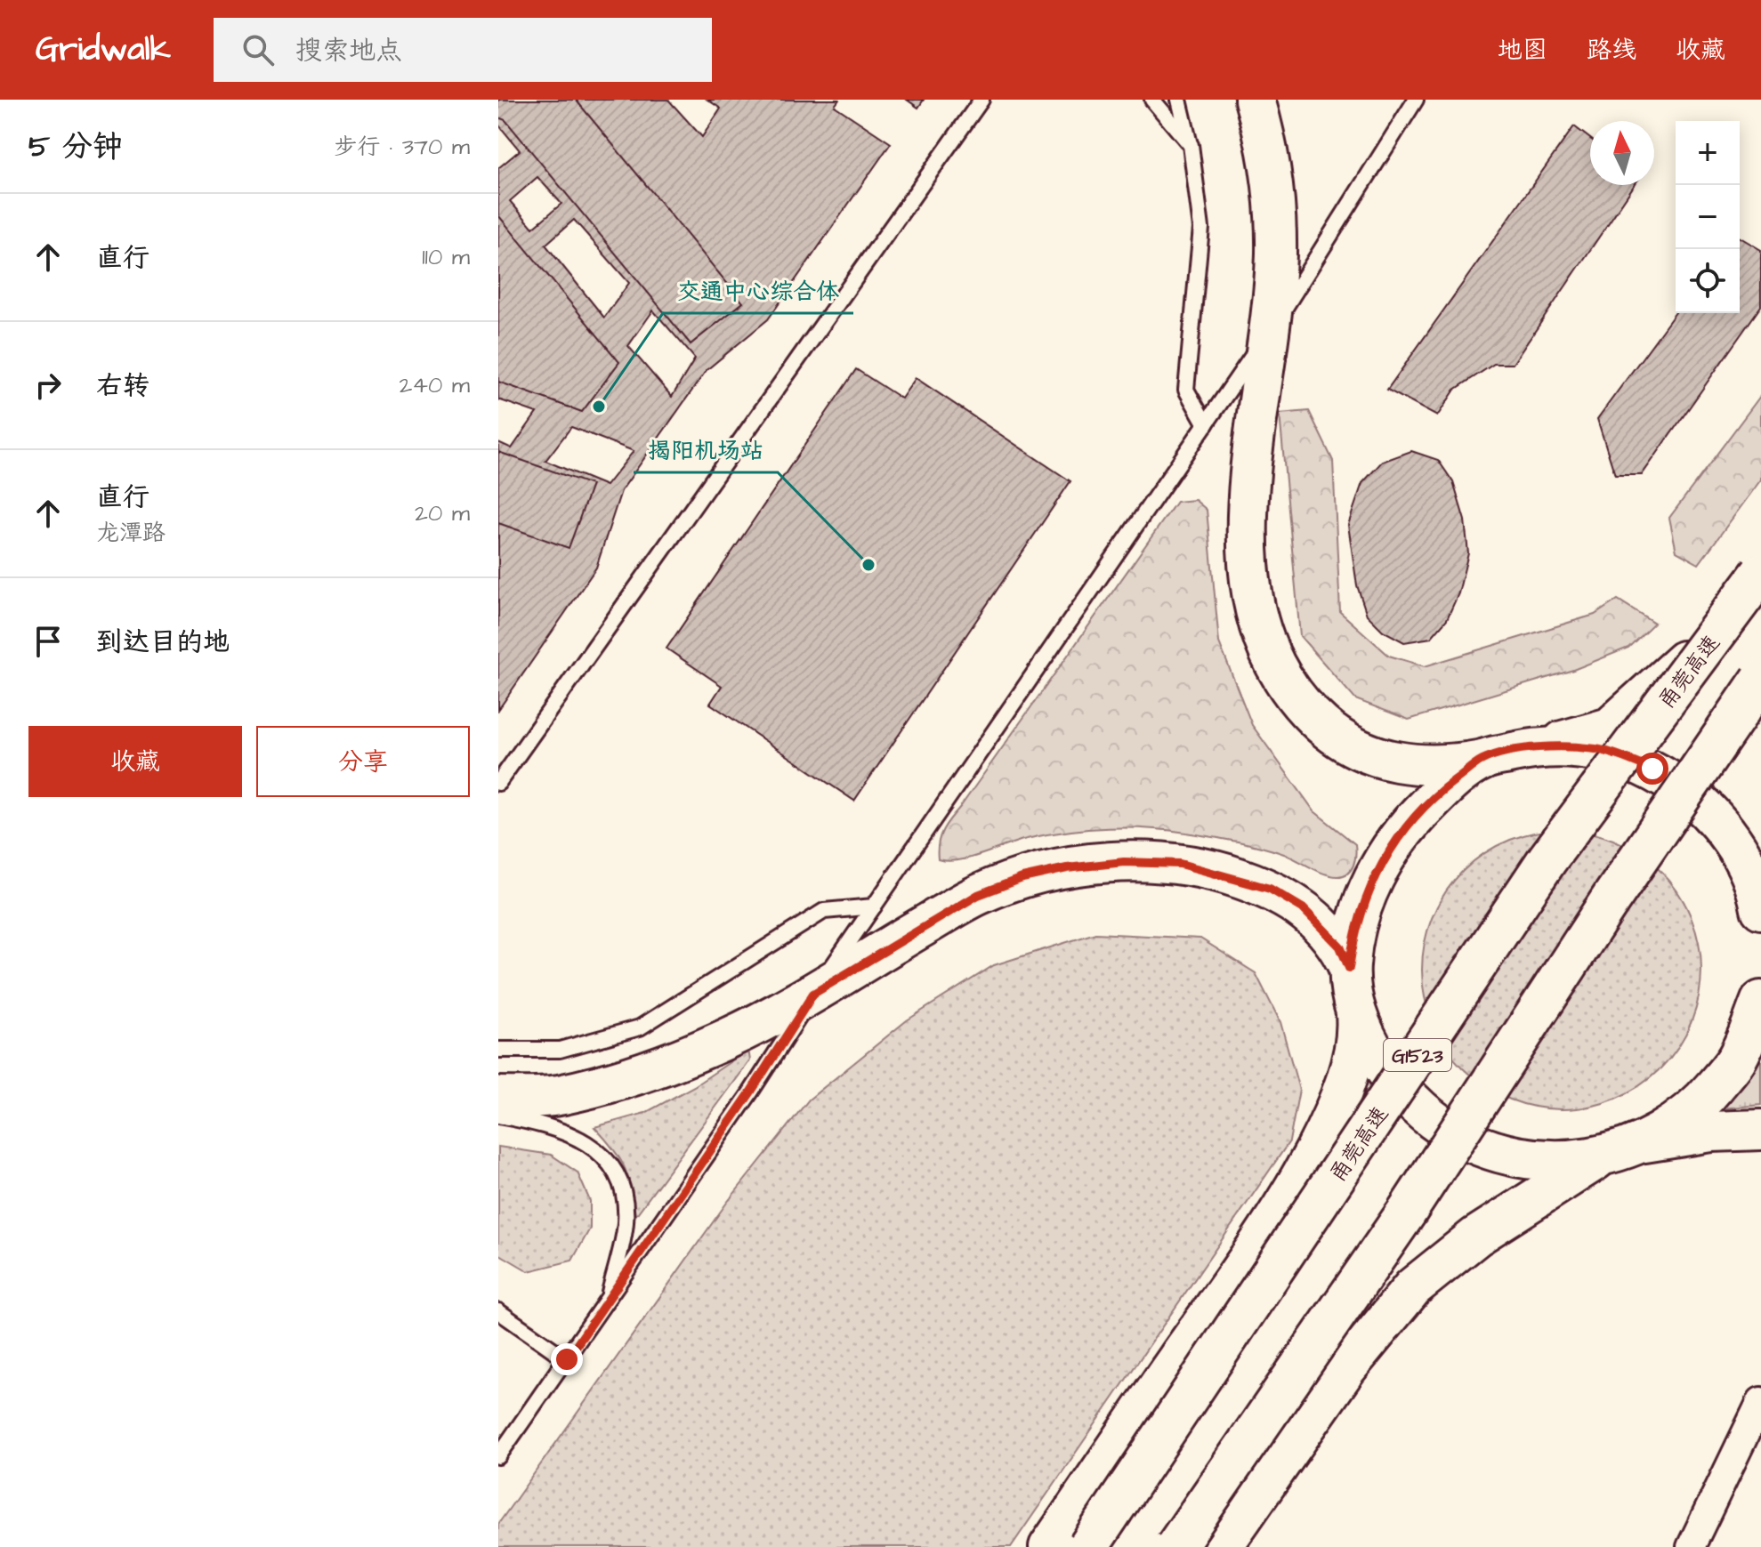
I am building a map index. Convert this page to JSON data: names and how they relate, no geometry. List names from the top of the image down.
{
  "streets": {
    "main road": ["甬莞高速", "G1523"]
  },
  "places": ["交通中心综合体", "揭阳机场站"],
  "north": "top",
  "page": {
    "header": "Gridwalk",
    "search": "搜索地点",
    "nav": ["地图", "路线", "收藏"],
    "heading": ["5 分钟", "步行 · 370 m"],
    "map_buttons": ["+", "−"],
    "list": [
      ["直行", "110 m"],
      ["右转", "240 m"],
      ["直行", "龙潭路", "20 m"],
      "到达目的地"
    ],
    "buttons": ["收藏", "分享"]
  }
}
